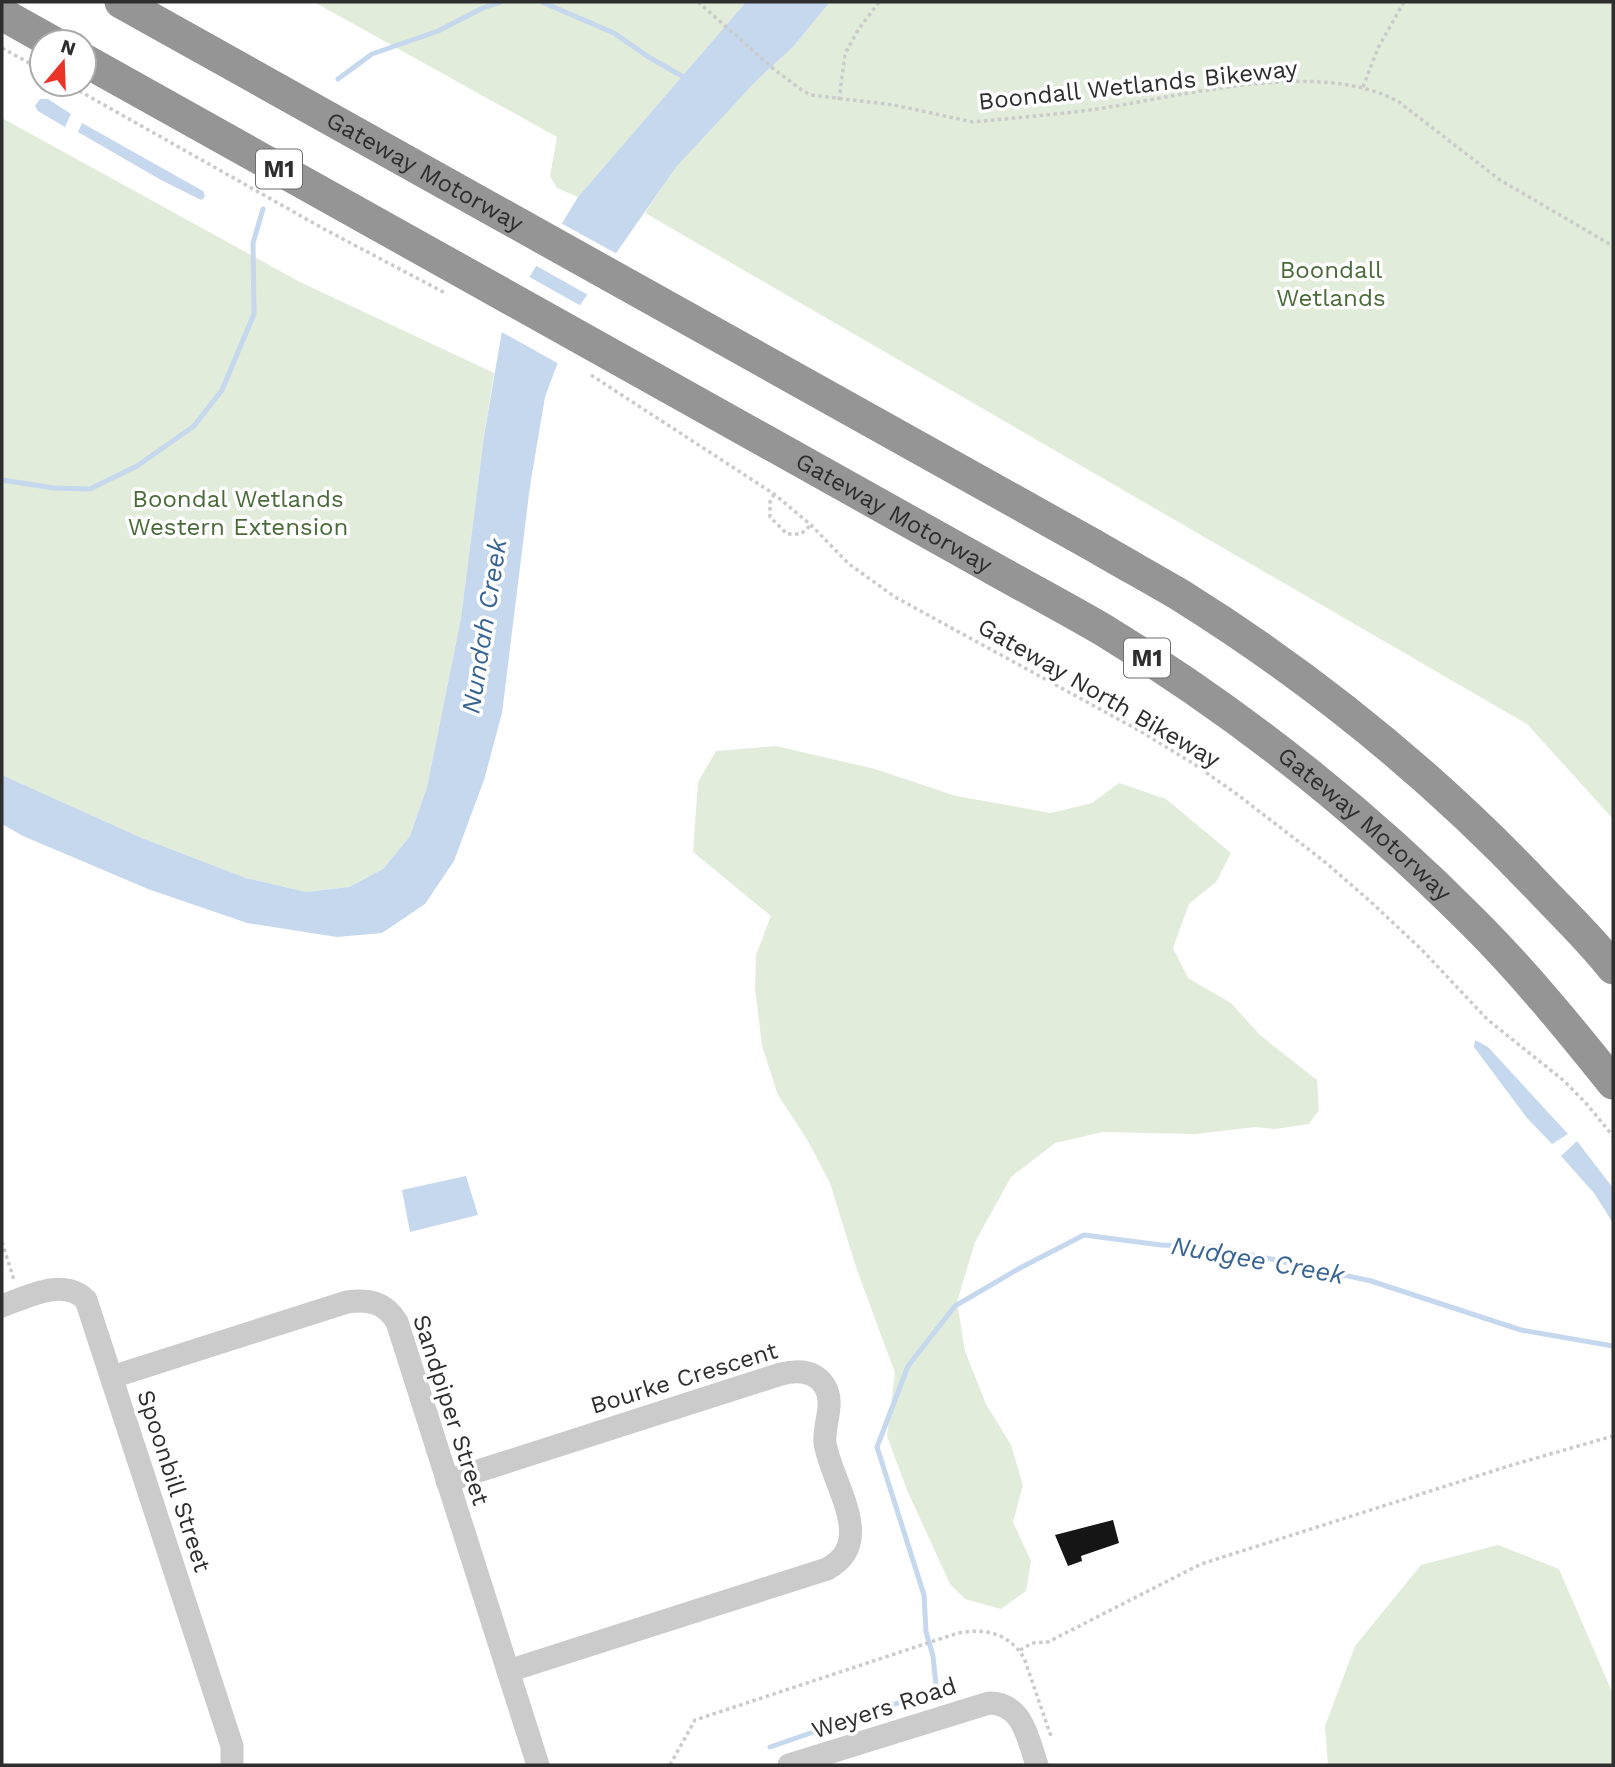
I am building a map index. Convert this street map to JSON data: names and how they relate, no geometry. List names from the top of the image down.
{
  "streets": {
    "highway": ["M1", "Gateway Motorway"],
    "street": [
      "Bourke Crescent",
      "Sandpiper Street",
      "Spoonbill Street",
      "Weyers Road"
    ],
    "path": ["Boondall Wetlands Bikeway", "Gateway North Bikeway"]
  },
  "crossings": [
    ["Gateway Motorway", "Gateway North Bikeway"],
    ["Bourke Crescent", "Sandpiper Street"],
    ["Sandpiper Street", "Spoonbill Street"]
  ],
  "water": ["Nundah Creek", "Nudgee Creek"],
  "parks": ["Boondall Wetlands", "Boondal Wetlands Western Extension"],
  "north": "top"
}
